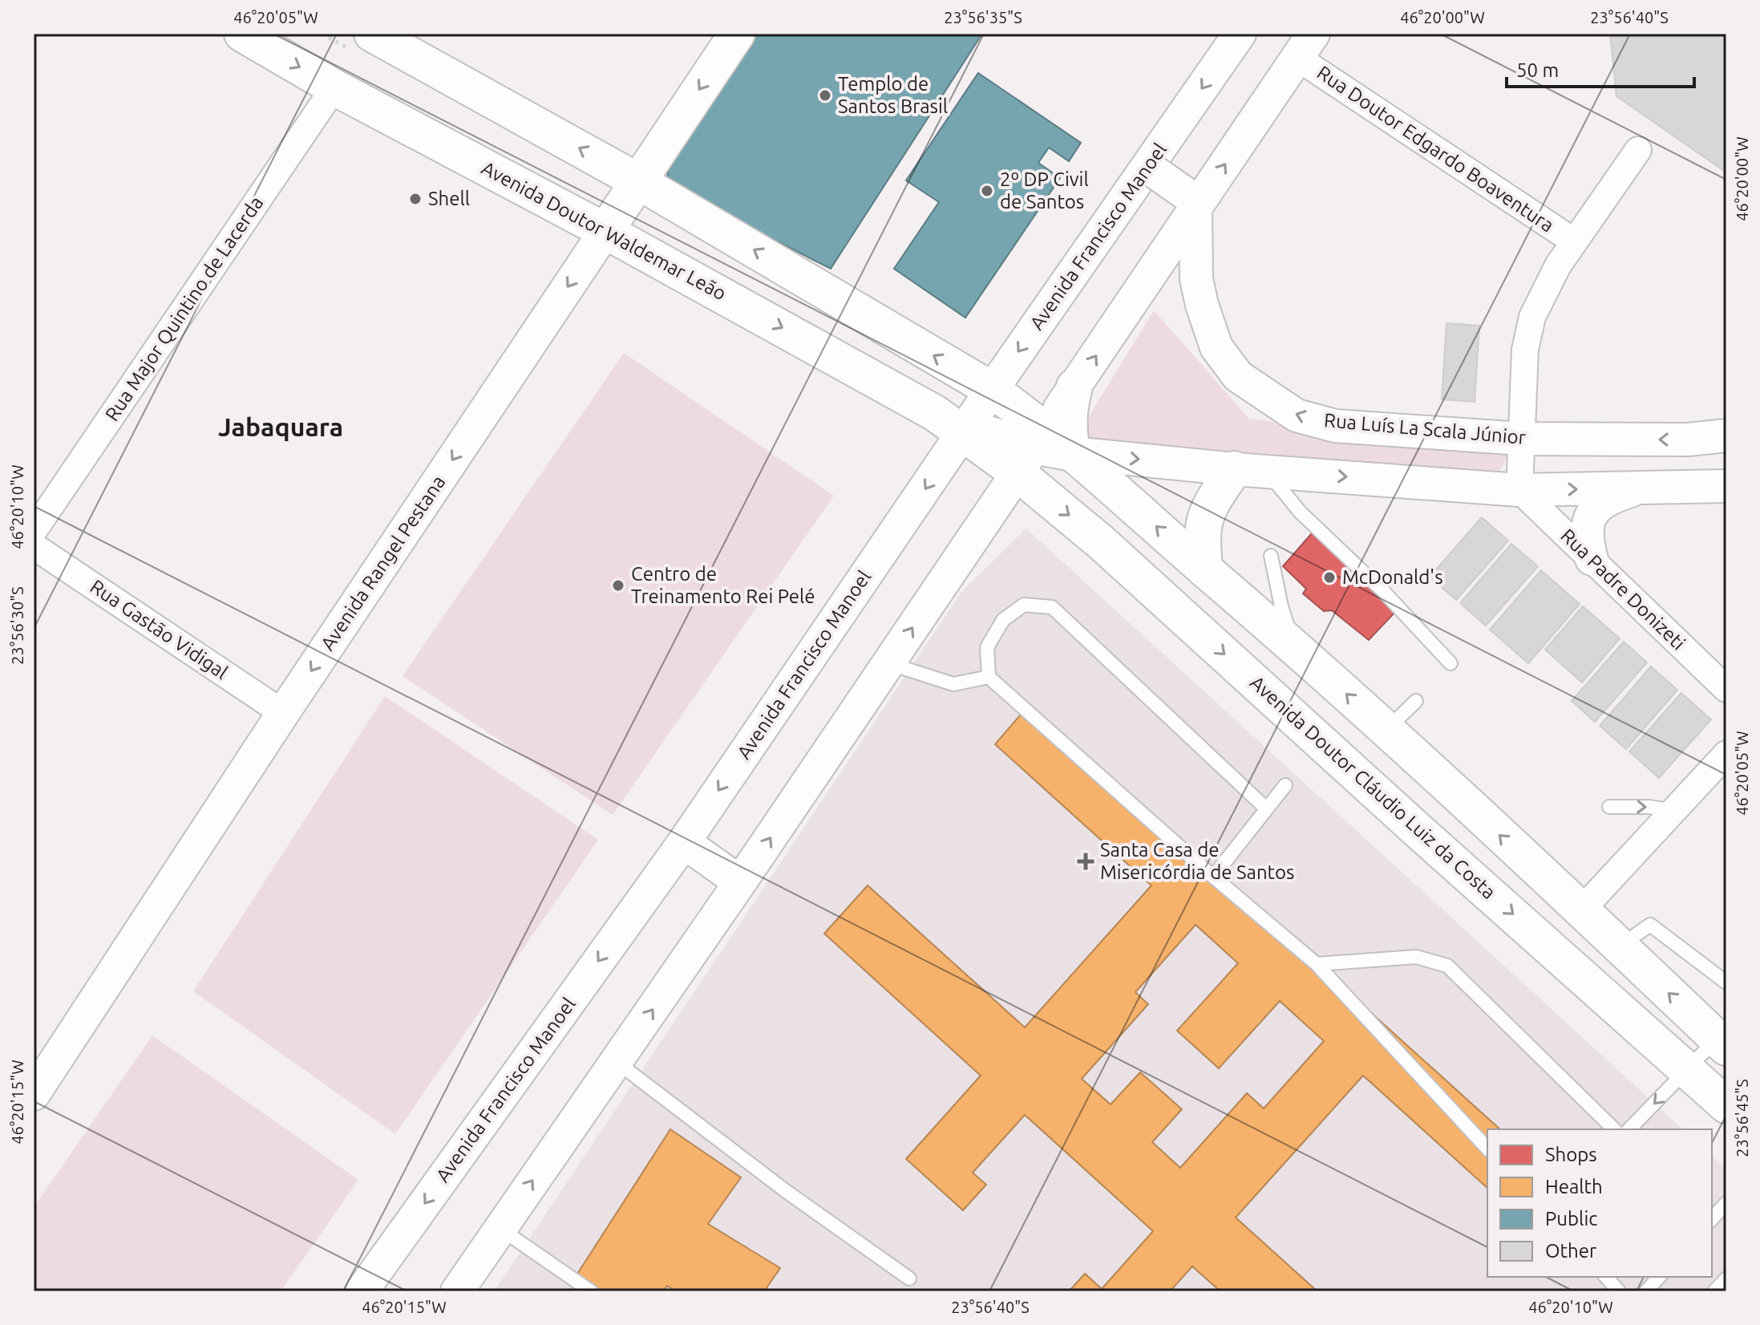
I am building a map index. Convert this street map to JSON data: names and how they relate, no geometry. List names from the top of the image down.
{
  "streets": {
    "main road": ["Avenida Doutor Waldemar Leão", "Avenida Rangel Pestana", "Avenida Doutor Cláudio Luiz da Costa"],
    "street": [
      "Rua Doutor Edgardo Boaventura",
      "Avenida Francisco Manoel",
      "Rua Major Quintino de Lacerda",
      "Rua Luís La Scala Júnior",
      "Rua Padre Donizeti",
      "Rua Gastão Vidigal"
    ]
  },
  "crossings": [
    ["Avenida Doutor Waldemar Leão", "Avenida Francisco Manoel"],
    ["Avenida Doutor Waldemar Leão", "Rua Major Quintino de Lacerda"],
    ["Avenida Doutor Waldemar Leão", "Avenida Rangel Pestana"],
    ["Avenida Doutor Waldemar Leão", "Avenida Doutor Cláudio Luiz da Costa"],
    ["Avenida Rangel Pestana", "Rua Gastão Vidigal"]
  ],
  "one_way": ["Avenida Rangel Pestana"],
  "districts": ["Jabaquara"],
  "places": {
    "other": [
      "Templo de Santos Brasil",
      "2º DP Civil de Santos",
      "Shell",
      "McDonald's",
      "Centro de Treinamento Rei Pelé"
    ],
    "health": ["Santa Casa de Misericórdia de Santos"]
  },
  "legend": [
    "Shops",
    "Health",
    "Public",
    "Other"
  ],
  "scale_bar": "50 m",
  "coordinates": [
    "46°20'05\"W",
    "23°56'35\"S",
    "46°20'00\"W",
    "23°56'40\"S",
    "46°20'10\"W",
    "23°56'30\"S",
    "46°20'15\"W",
    "23°56'45\"S"
  ]
}
